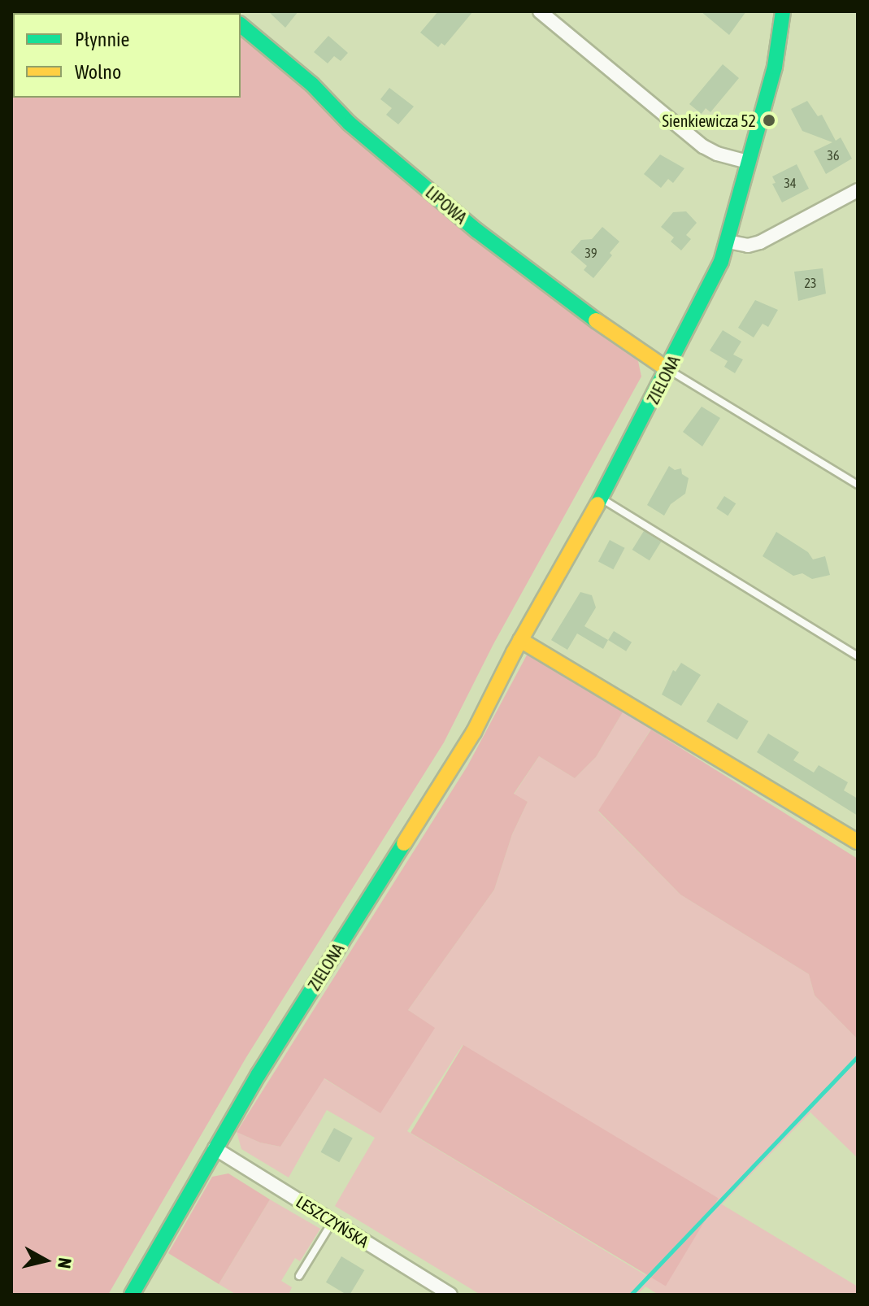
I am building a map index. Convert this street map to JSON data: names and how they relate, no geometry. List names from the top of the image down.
{
  "streets": {
    "street": ["LIPOWA", "ZIELONA", "LESZCZYŃSKA"]
  },
  "crossings": [
    ["LIPOWA", "ZIELONA"],
    ["ZIELONA", "LESZCZYŃSKA"]
  ],
  "places": ["Sienkiewicza 52"],
  "house_numbers": [
    "36",
    "34",
    "39",
    "23"
  ],
  "legend": ["Płynnie", "Wolno"],
  "north": "right"
}
